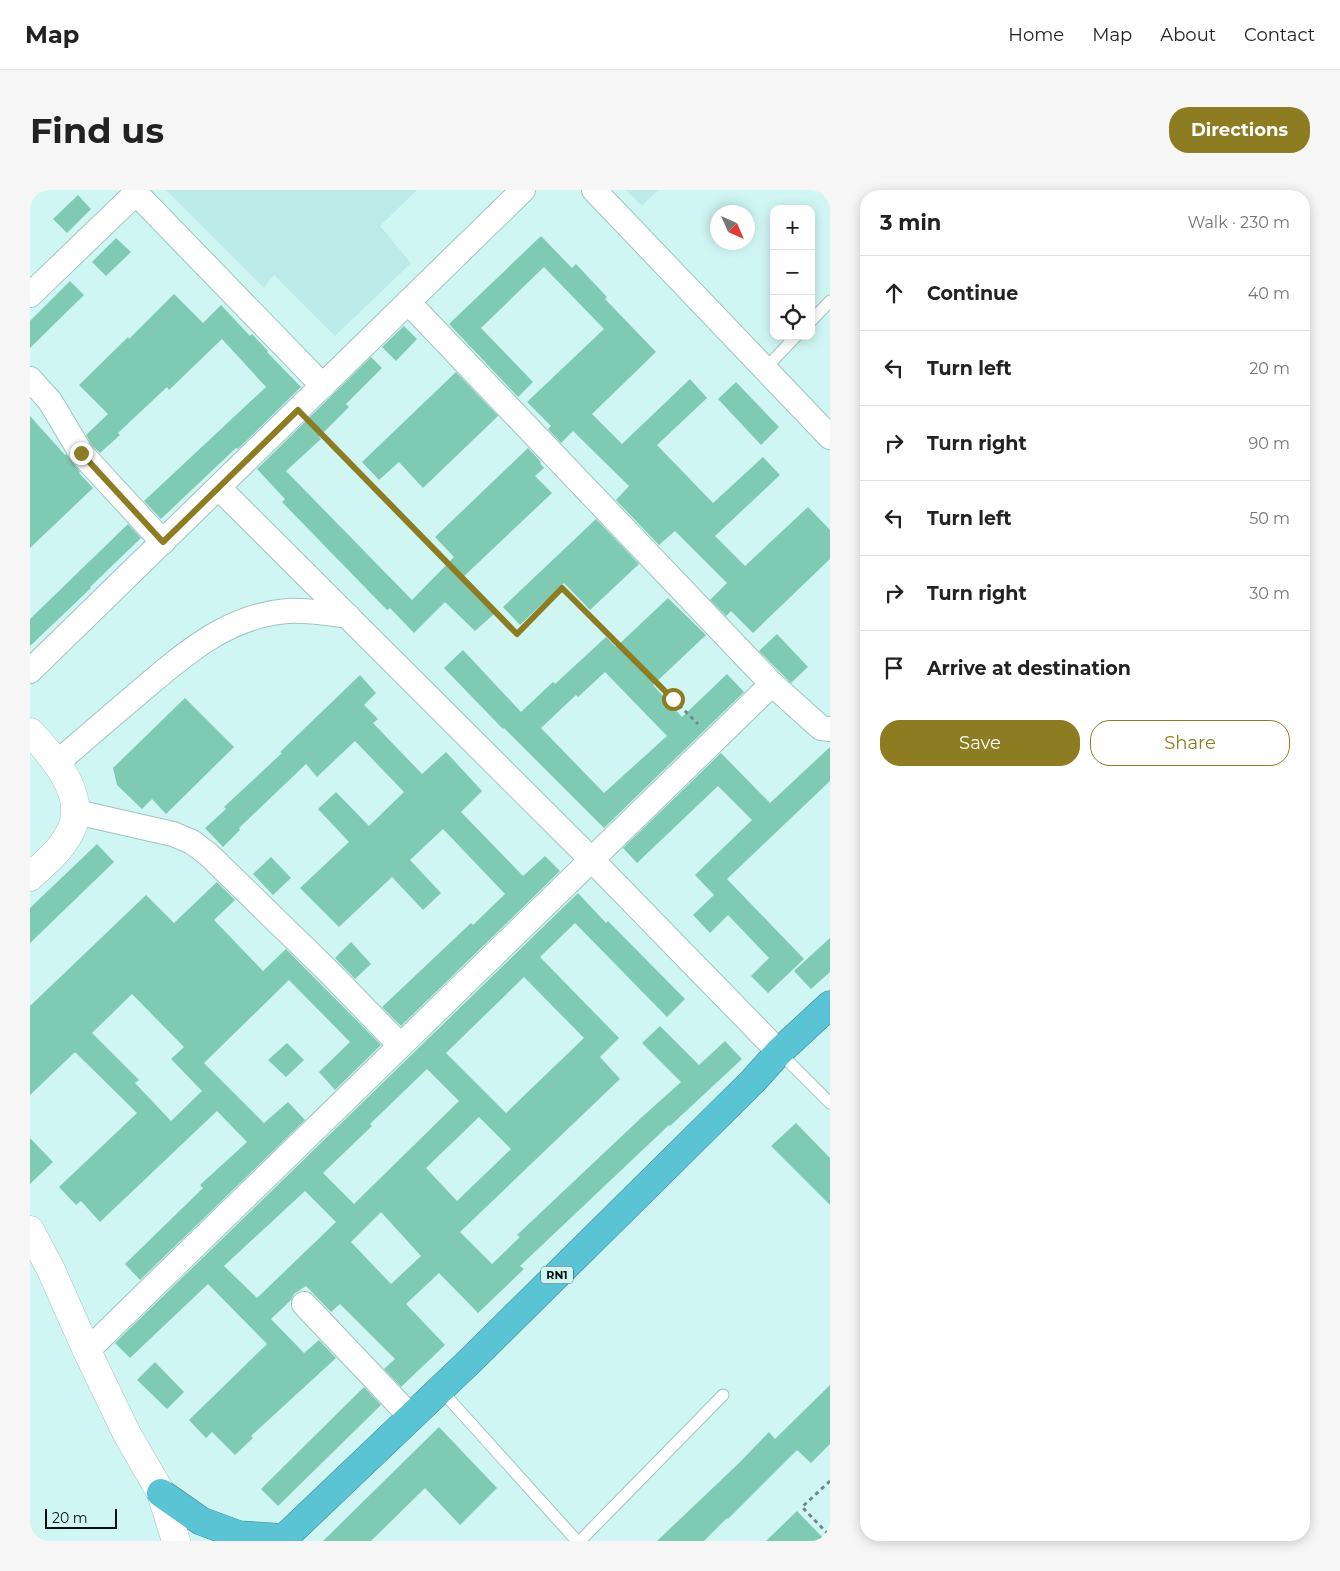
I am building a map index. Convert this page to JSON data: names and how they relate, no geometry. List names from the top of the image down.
{
  "streets": {
    "highway": ["RN1"]
  },
  "scale_bar": "20 m",
  "north": "bottom right",
  "page": {
    "header": "Map",
    "nav": [
      "Home",
      "Map",
      "About",
      "Contact"
    ],
    "buttons": [
      "Directions",
      ["Save", "Share"]
    ],
    "title": "Find us",
    "heading": ["3 min", "Walk · 230 m"],
    "map_buttons": ["+", "−"],
    "list": [
      ["Continue", "40 m"],
      ["Turn left", "20 m"],
      ["Turn right", "90 m"],
      ["Turn left", "50 m"],
      ["Turn right", "30 m"],
      "Arrive at destination"
    ],
    "scale": "20 m"
  }
}
